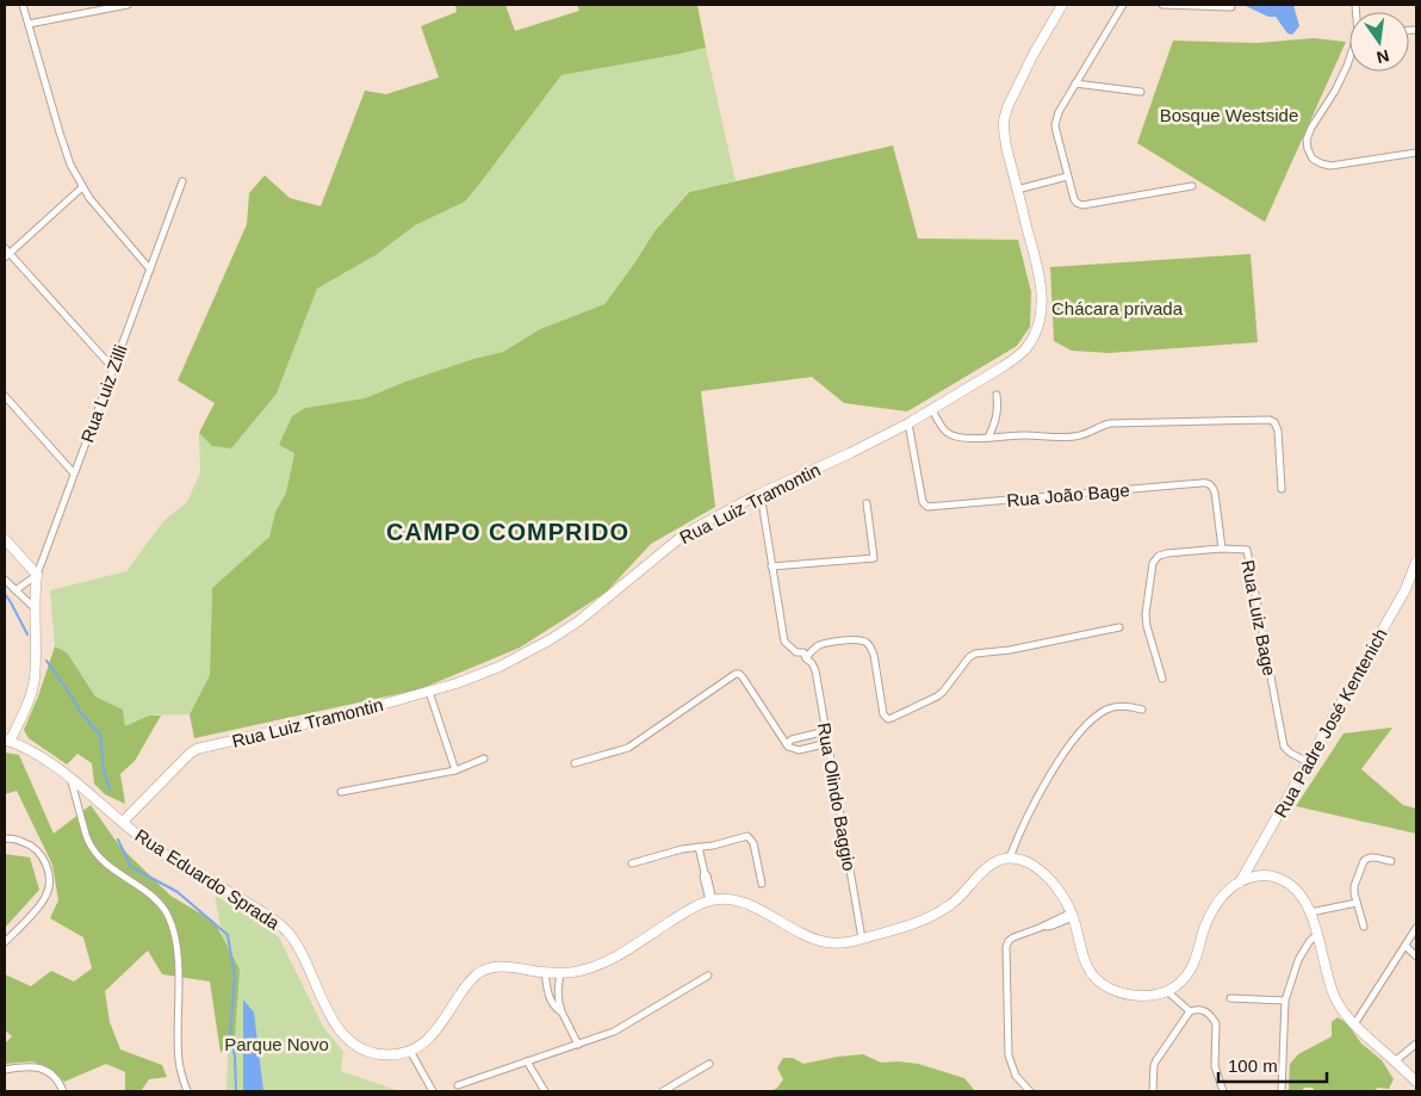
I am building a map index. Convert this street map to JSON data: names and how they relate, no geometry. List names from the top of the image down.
{
  "streets": {
    "main road": [
      "Rua Luiz Zilli",
      "Rua Luiz Tramontin",
      "Rua Padre José Kentenich",
      "Rua Eduardo Sprada"
    ],
    "street": ["Rua João Bage", "Rua Luiz Bage", "Rua Olindo Baggio"]
  },
  "crossings": [
    ["Rua Luiz Zilli", "Rua Eduardo Sprada"],
    ["Rua João Bage", "Rua Luiz Tramontin"],
    ["Rua João Bage", "Rua Luiz Bage"],
    ["Rua Luiz Tramontin", "Rua Eduardo Sprada"],
    ["Rua Luiz Bage", "Rua Padre José Kentenich"]
  ],
  "districts": ["CAMPO COMPRIDO"],
  "parks": ["Bosque Westside", "Chácara privada", "Parque Novo"],
  "scale_bar": "100 m",
  "north": "bottom"
}
